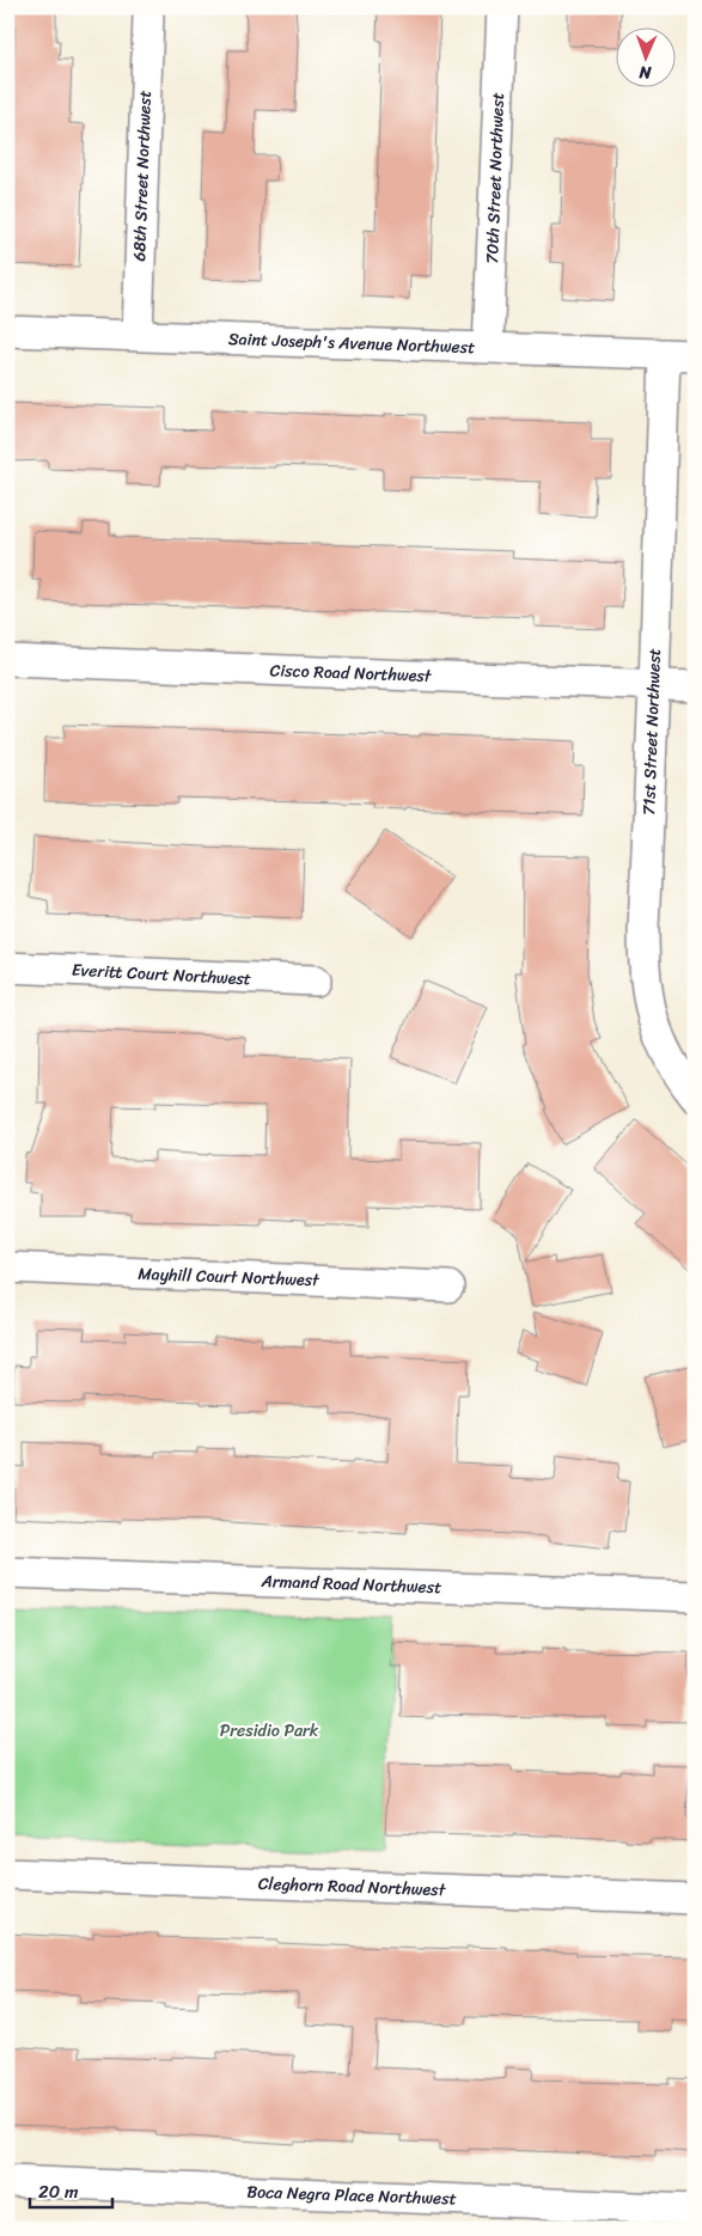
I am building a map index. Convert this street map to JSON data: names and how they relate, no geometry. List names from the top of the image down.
{
  "streets": {
    "street": [
      "68th Street Northwest",
      "70th Street Northwest",
      "Saint Joseph's Avenue Northwest",
      "Cisco Road Northwest",
      "71st Street Northwest",
      "Everitt Court Northwest",
      "Mayhill Court Northwest",
      "Armand Road Northwest",
      "Cleghorn Road Northwest",
      "Boca Negra Place Northwest"
    ]
  },
  "crossings": [
    ["68th Street Northwest", "Saint Joseph's Avenue Northwest"],
    ["70th Street Northwest", "Saint Joseph's Avenue Northwest"],
    ["Saint Joseph's Avenue Northwest", "71st Street Northwest"],
    ["Cisco Road Northwest", "71st Street Northwest"]
  ],
  "parks": ["Presidio Park"],
  "scale_bar": "20 m",
  "north": "bottom"
}
